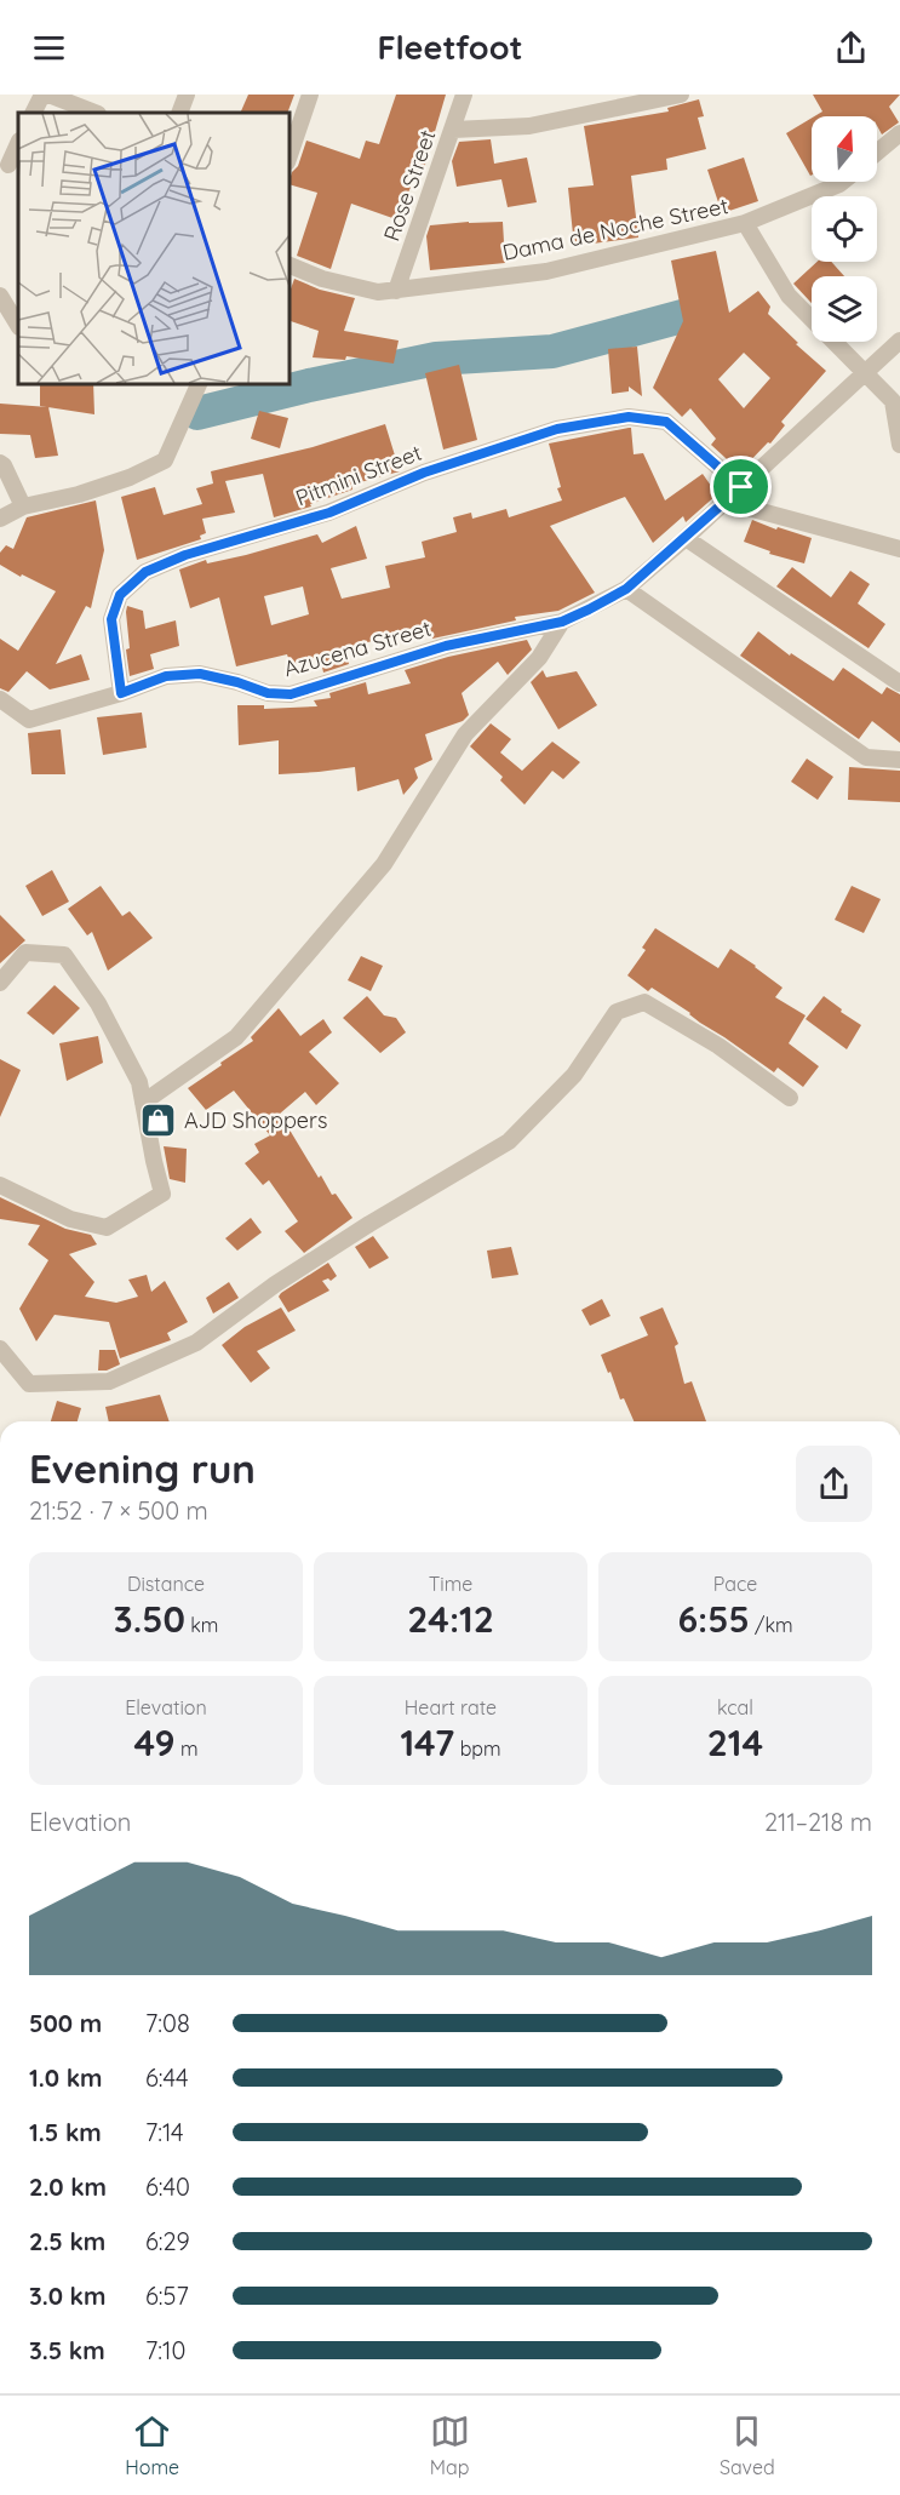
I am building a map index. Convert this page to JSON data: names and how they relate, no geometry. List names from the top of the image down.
{
  "streets": {
    "street": [
      "Rose Street",
      "Dama de Noche Street",
      "Pitmini Street",
      "Azucena Street"
    ]
  },
  "crossings": [
    ["Rose Street", "Dama de Noche Street"],
    ["Pitmini Street", "Azucena Street"]
  ],
  "places": {
    "shop": ["AJD Shoppers"]
  },
  "north": "top",
  "page": {
    "header": "Fleetfoot",
    "heading": ["Evening run", "21:52 · 7 × 500 m"],
    "stats": [
      ["Distance", "3.50 km"],
      ["Time", "24:12"],
      ["Pace", "6:55 /km"],
      ["Elevation", "49 m"],
      ["Heart rate", "147 bpm"],
      ["kcal", "214"]
    ],
    "chart": ["Elevation", "211–218 m"],
    "list": [
      {
        "name": "500 m",
        "note": "7:08"
      },
      {
        "name": "1.0 km",
        "note": "6:44"
      },
      {
        "name": "1.5 km",
        "note": "7:14"
      },
      {
        "name": "2.0 km",
        "note": "6:40"
      },
      {
        "name": "2.5 km",
        "note": "6:29"
      },
      {
        "name": "3.0 km",
        "note": "6:57"
      },
      {
        "name": "3.5 km",
        "note": "7:10"
      }
    ],
    "tabs": ["Home", "Map", "Saved"]
  }
}
